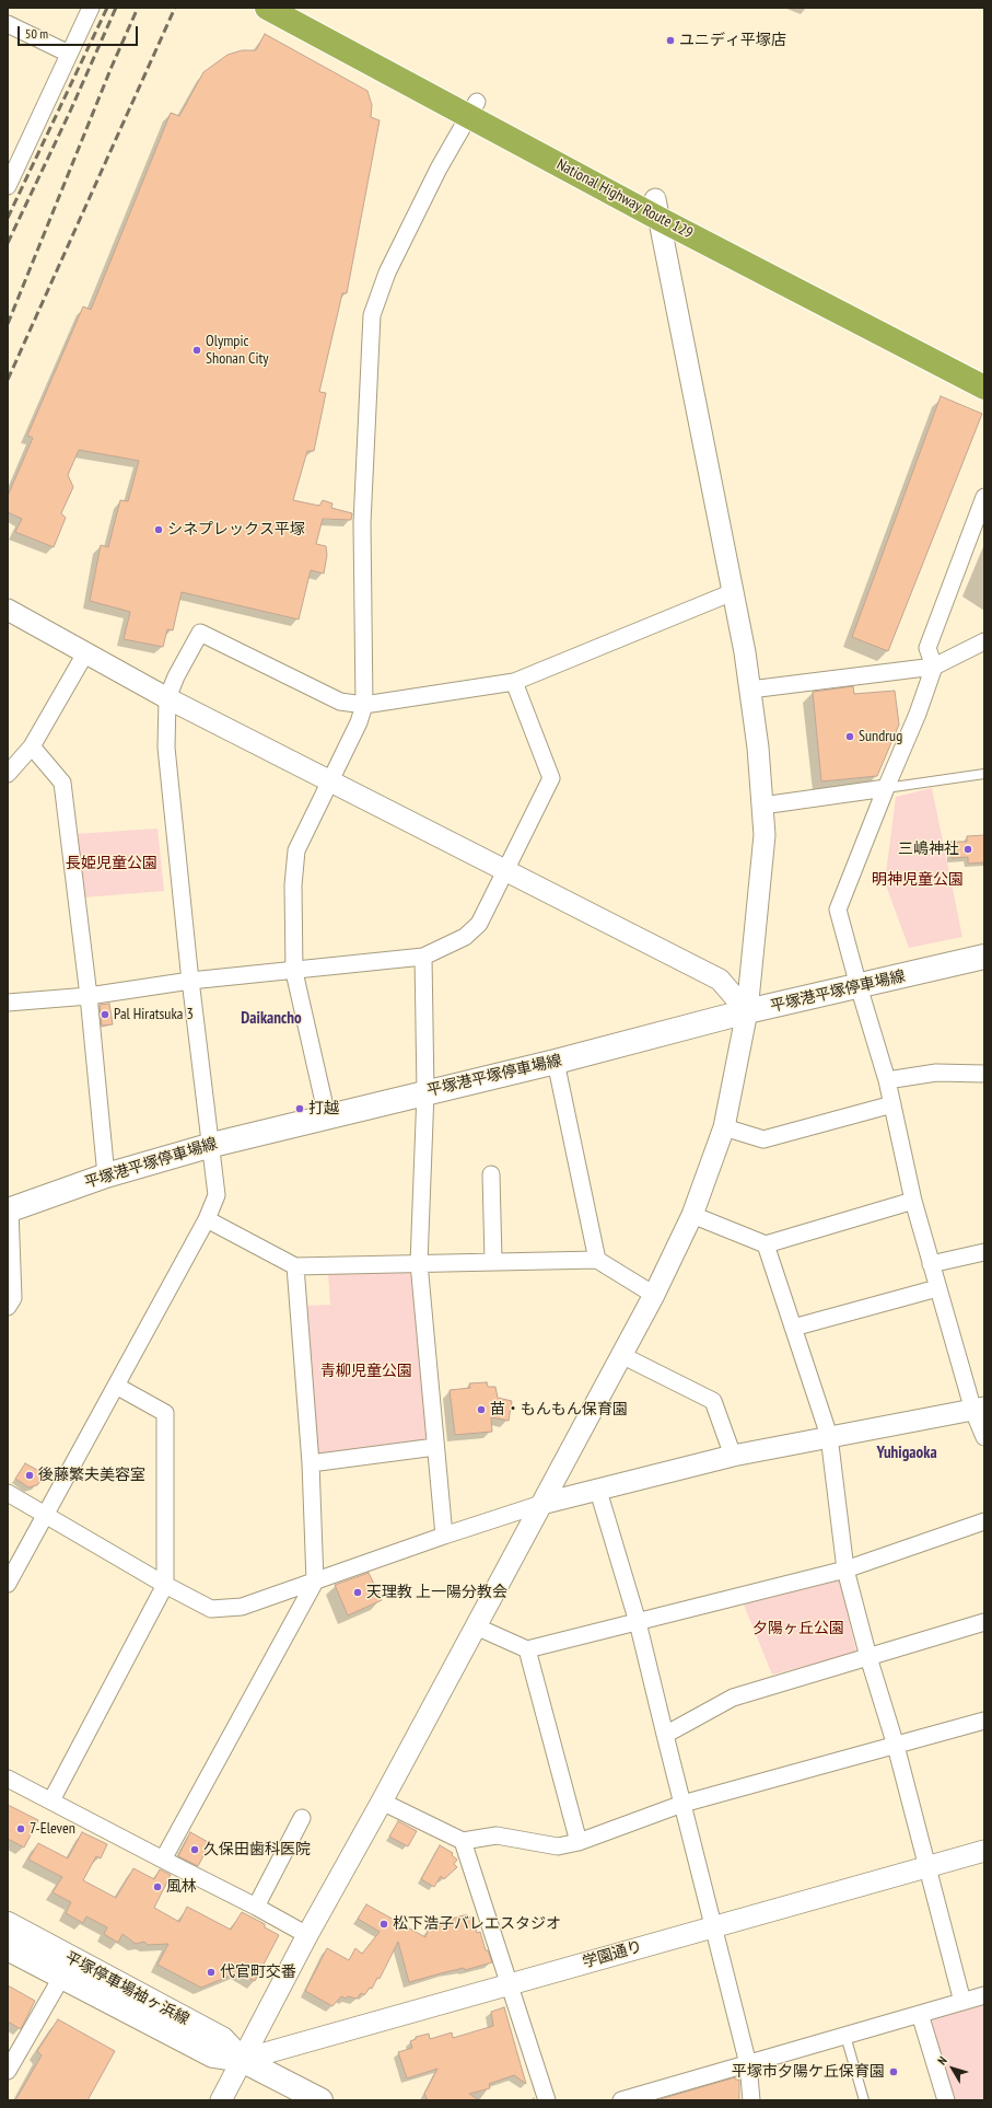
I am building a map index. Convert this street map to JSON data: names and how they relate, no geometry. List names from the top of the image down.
{
  "streets": {
    "highway": ["National Highway Route 129"],
    "main road": ["平塚港平塚停車場線", "平塚停車場袖ヶ浜線"],
    "street": ["学園通り"]
  },
  "crossings": [
    ["学園通り", "平塚停車場袖ヶ浜線"]
  ],
  "districts": ["Daikancho", "Yuhigaoka"],
  "parks": [
    "長姫児童公園",
    "明神児童公園",
    "青柳児童公園",
    "夕陽ヶ丘公園"
  ],
  "places": [
    "ユニディ平塚店",
    "Olympic Shonan City",
    "シネプレックス平塚",
    "Sundrug",
    "三嶋神社",
    "Pal Hiratsuka 3",
    "打越",
    "苗・もんもん保育園",
    "後藤繁夫美容室",
    "天理教 上一陽分教会",
    "7-Eleven",
    "久保田歯科医院",
    "風林",
    "松下浩子バレエスタジオ",
    "代官町交番",
    "平塚市夕陽ケ丘保育園"
  ],
  "scale_bar": "50 m",
  "north": "top left"
}
